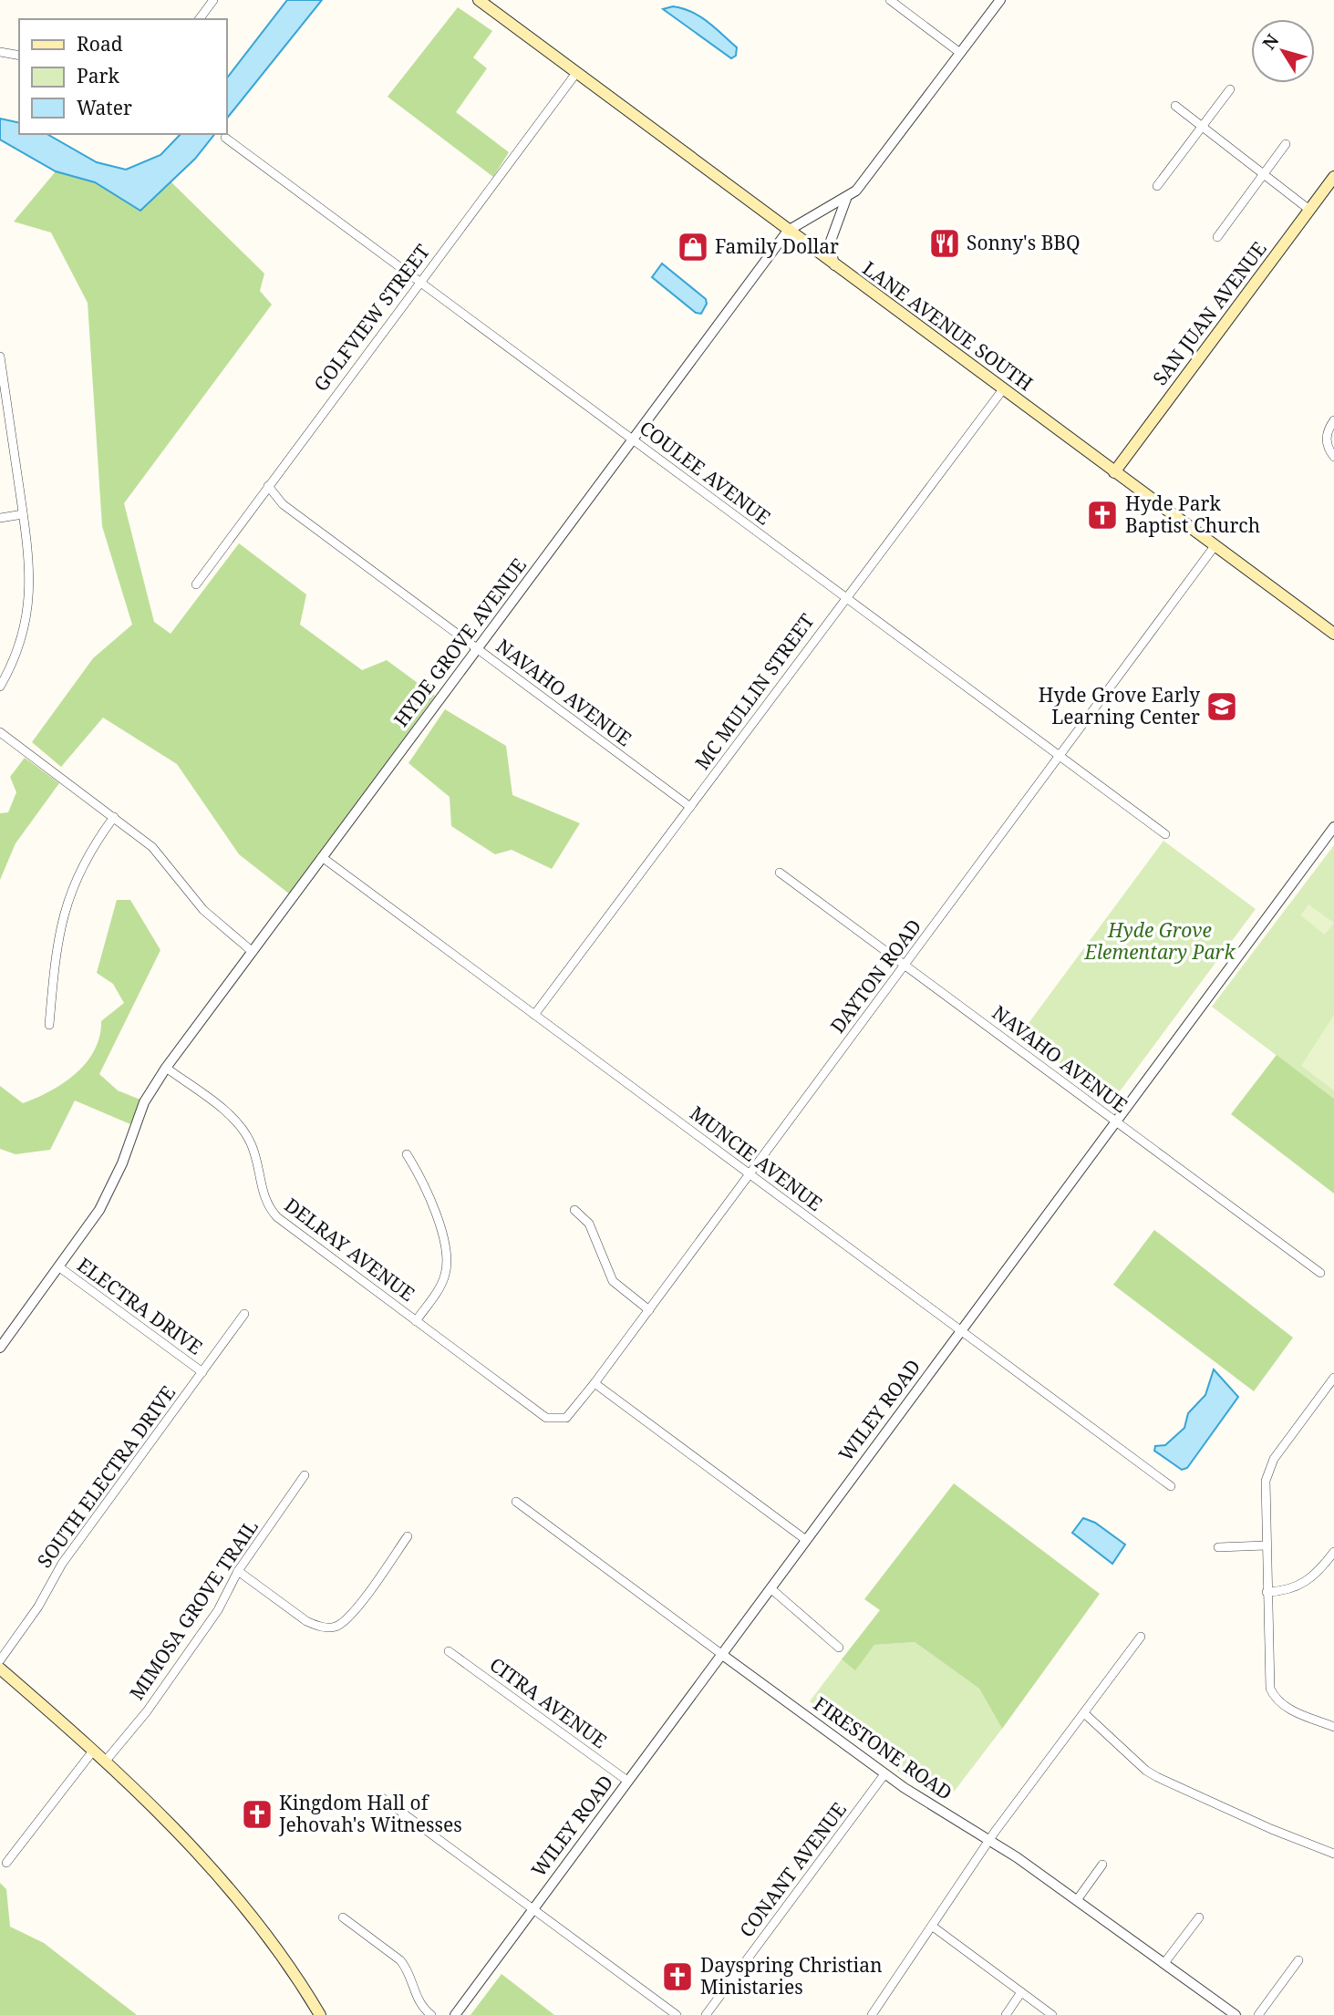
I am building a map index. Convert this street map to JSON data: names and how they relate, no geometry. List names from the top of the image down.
{
  "streets": {
    "main road": ["SAN JUAN AVENUE", "LANE AVENUE SOUTH"],
    "street": [
      "GOLFVIEW STREET",
      "COULEE AVENUE",
      "HYDE GROVE AVENUE",
      "MC MULLIN STREET",
      "NAVAHO AVENUE",
      "DAYTON ROAD",
      "MUNCIE AVENUE",
      "DELRAY AVENUE",
      "ELECTRA DRIVE",
      "WILEY ROAD",
      "SOUTH ELECTRA DRIVE",
      "MIMOSA GROVE TRAIL",
      "CITRA AVENUE",
      "FIRESTONE ROAD",
      "CONANT AVENUE"
    ]
  },
  "crossings": [
    ["SAN JUAN AVENUE", "LANE AVENUE SOUTH"],
    ["GOLFVIEW STREET", "LANE AVENUE SOUTH"],
    ["GOLFVIEW STREET", "COULEE AVENUE"],
    ["GOLFVIEW STREET", "NAVAHO AVENUE"],
    ["LANE AVENUE SOUTH", "HYDE GROVE AVENUE"],
    ["LANE AVENUE SOUTH", "MC MULLIN STREET"],
    ["LANE AVENUE SOUTH", "DAYTON ROAD"],
    ["COULEE AVENUE", "HYDE GROVE AVENUE"],
    ["COULEE AVENUE", "MC MULLIN STREET"],
    ["COULEE AVENUE", "DAYTON ROAD"],
    ["HYDE GROVE AVENUE", "NAVAHO AVENUE"],
    ["HYDE GROVE AVENUE", "MUNCIE AVENUE"],
    ["HYDE GROVE AVENUE", "DELRAY AVENUE"],
    ["HYDE GROVE AVENUE", "ELECTRA DRIVE"],
    ["MC MULLIN STREET", "NAVAHO AVENUE"],
    ["MC MULLIN STREET", "MUNCIE AVENUE"],
    ["NAVAHO AVENUE", "DAYTON ROAD"],
    ["NAVAHO AVENUE", "WILEY ROAD"],
    ["DAYTON ROAD", "MUNCIE AVENUE"],
    ["DAYTON ROAD", "DELRAY AVENUE"],
    ["MUNCIE AVENUE", "WILEY ROAD"],
    ["ELECTRA DRIVE", "SOUTH ELECTRA DRIVE"],
    ["WILEY ROAD", "CITRA AVENUE"],
    ["WILEY ROAD", "FIRESTONE ROAD"],
    ["FIRESTONE ROAD", "CONANT AVENUE"]
  ],
  "parks": ["Hyde Grove Elementary Park"],
  "places": {
    "restaurant": ["Sonny's BBQ"],
    "shop": ["Family Dollar"],
    "church": ["Hyde Park Baptist Church", "Kingdom Hall of Jehovah's Witnesses", "Dayspring Christian Ministaries"],
    "school or university": ["Hyde Grove Early Learning Center"]
  },
  "legend": ["Road", "Park", "Water"],
  "north": "top left"
}
